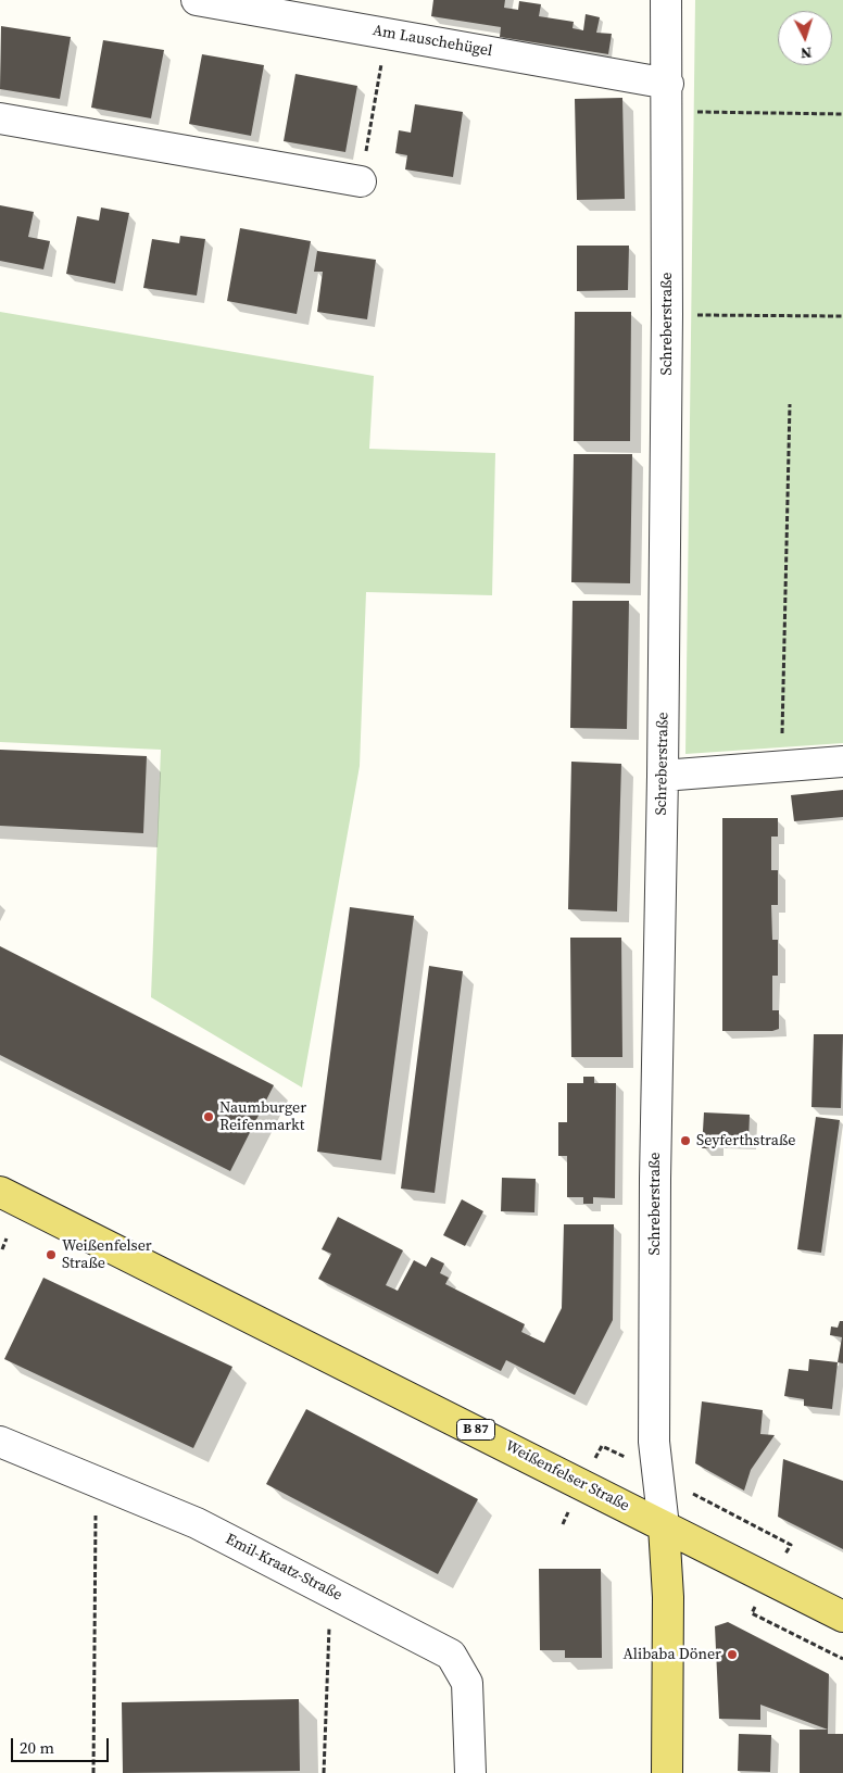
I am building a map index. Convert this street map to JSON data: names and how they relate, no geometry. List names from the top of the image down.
{
  "streets": {
    "main road": ["B 87", "Weißenfelser Straße"],
    "street": ["Am Lauschehügel", "Schreberstraße", "Emil-Kraatz-Straße"]
  },
  "crossings": [
    ["Am Lauschehügel", "Schreberstraße"],
    ["Schreberstraße", "Weißenfelser Straße"]
  ],
  "places": [
    "Naumburger Reifenmarkt",
    "Seyferthstraße",
    "Weißenfelser Straße",
    "Alibaba Döner"
  ],
  "scale_bar": "20 m",
  "north": "bottom"
}
